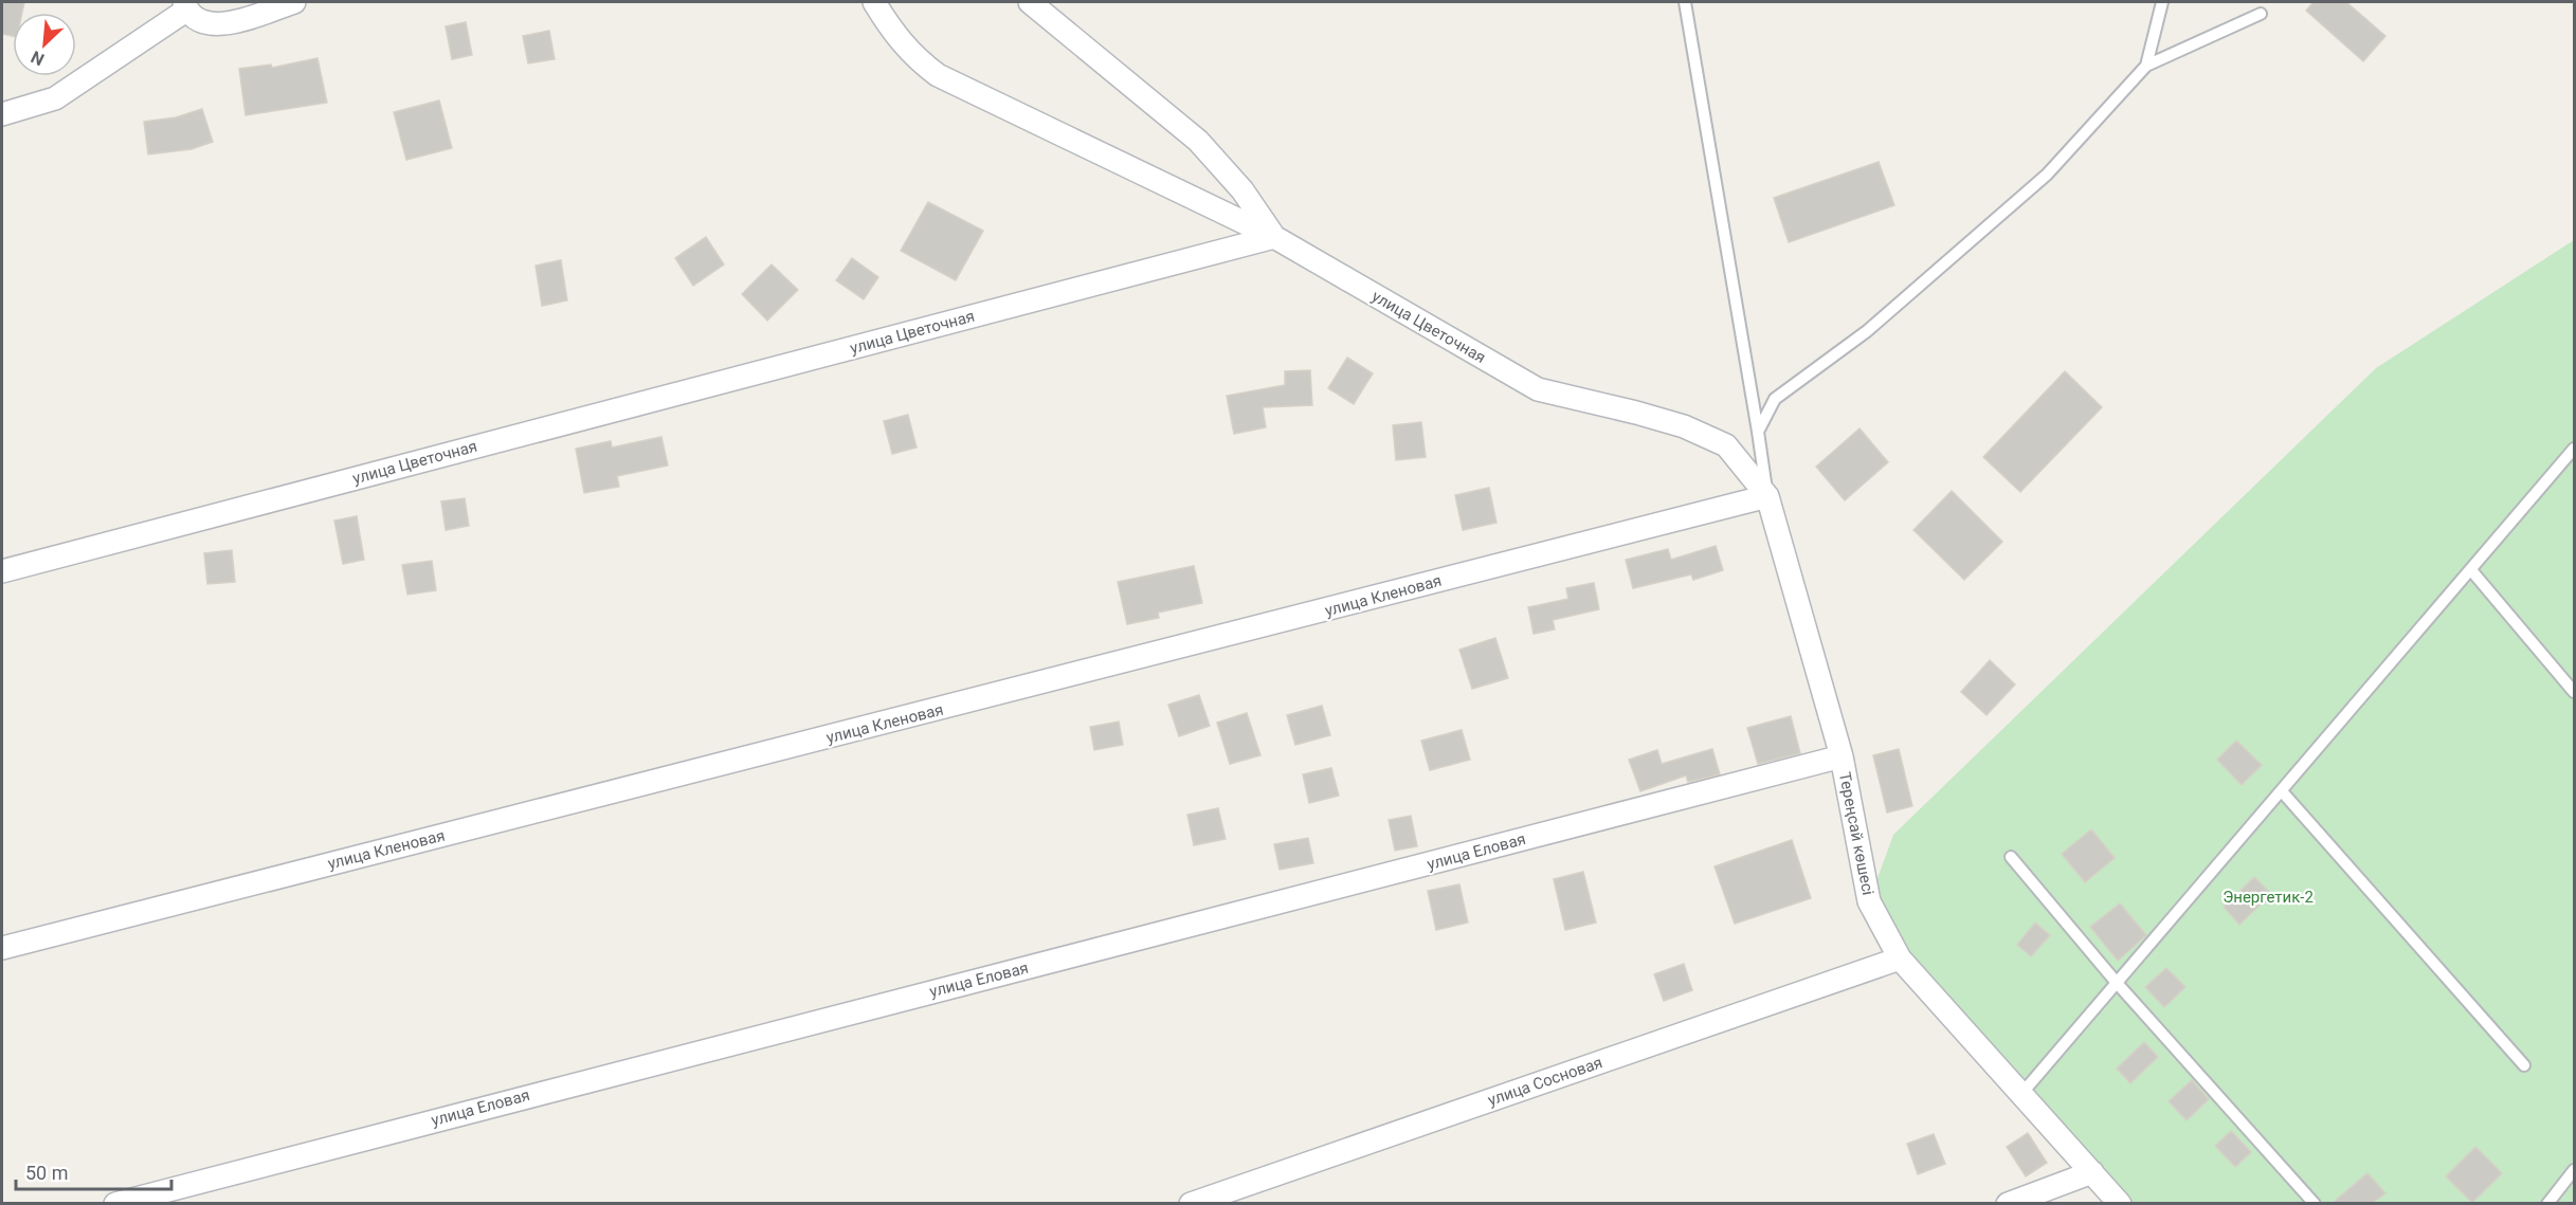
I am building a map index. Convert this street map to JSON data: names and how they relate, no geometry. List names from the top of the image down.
{
  "streets": {
    "street": [
      "улица Цветочная",
      "улица Кленовая",
      "Тереңсай көшесі",
      "улица Еловая",
      "улица Сосновая"
    ]
  },
  "crossings": [
    ["улица Цветочная", "улица Кленовая"],
    ["улица Цветочная", "Тереңсай көшесі"],
    ["улица Кленовая", "Тереңсай көшесі"],
    ["Тереңсай көшесі", "улица Еловая"],
    ["Тереңсай көшесі", "улица Сосновая"]
  ],
  "parks": ["Энергетик-2"],
  "scale_bar": "50 m",
  "north": "bottom left"
}
